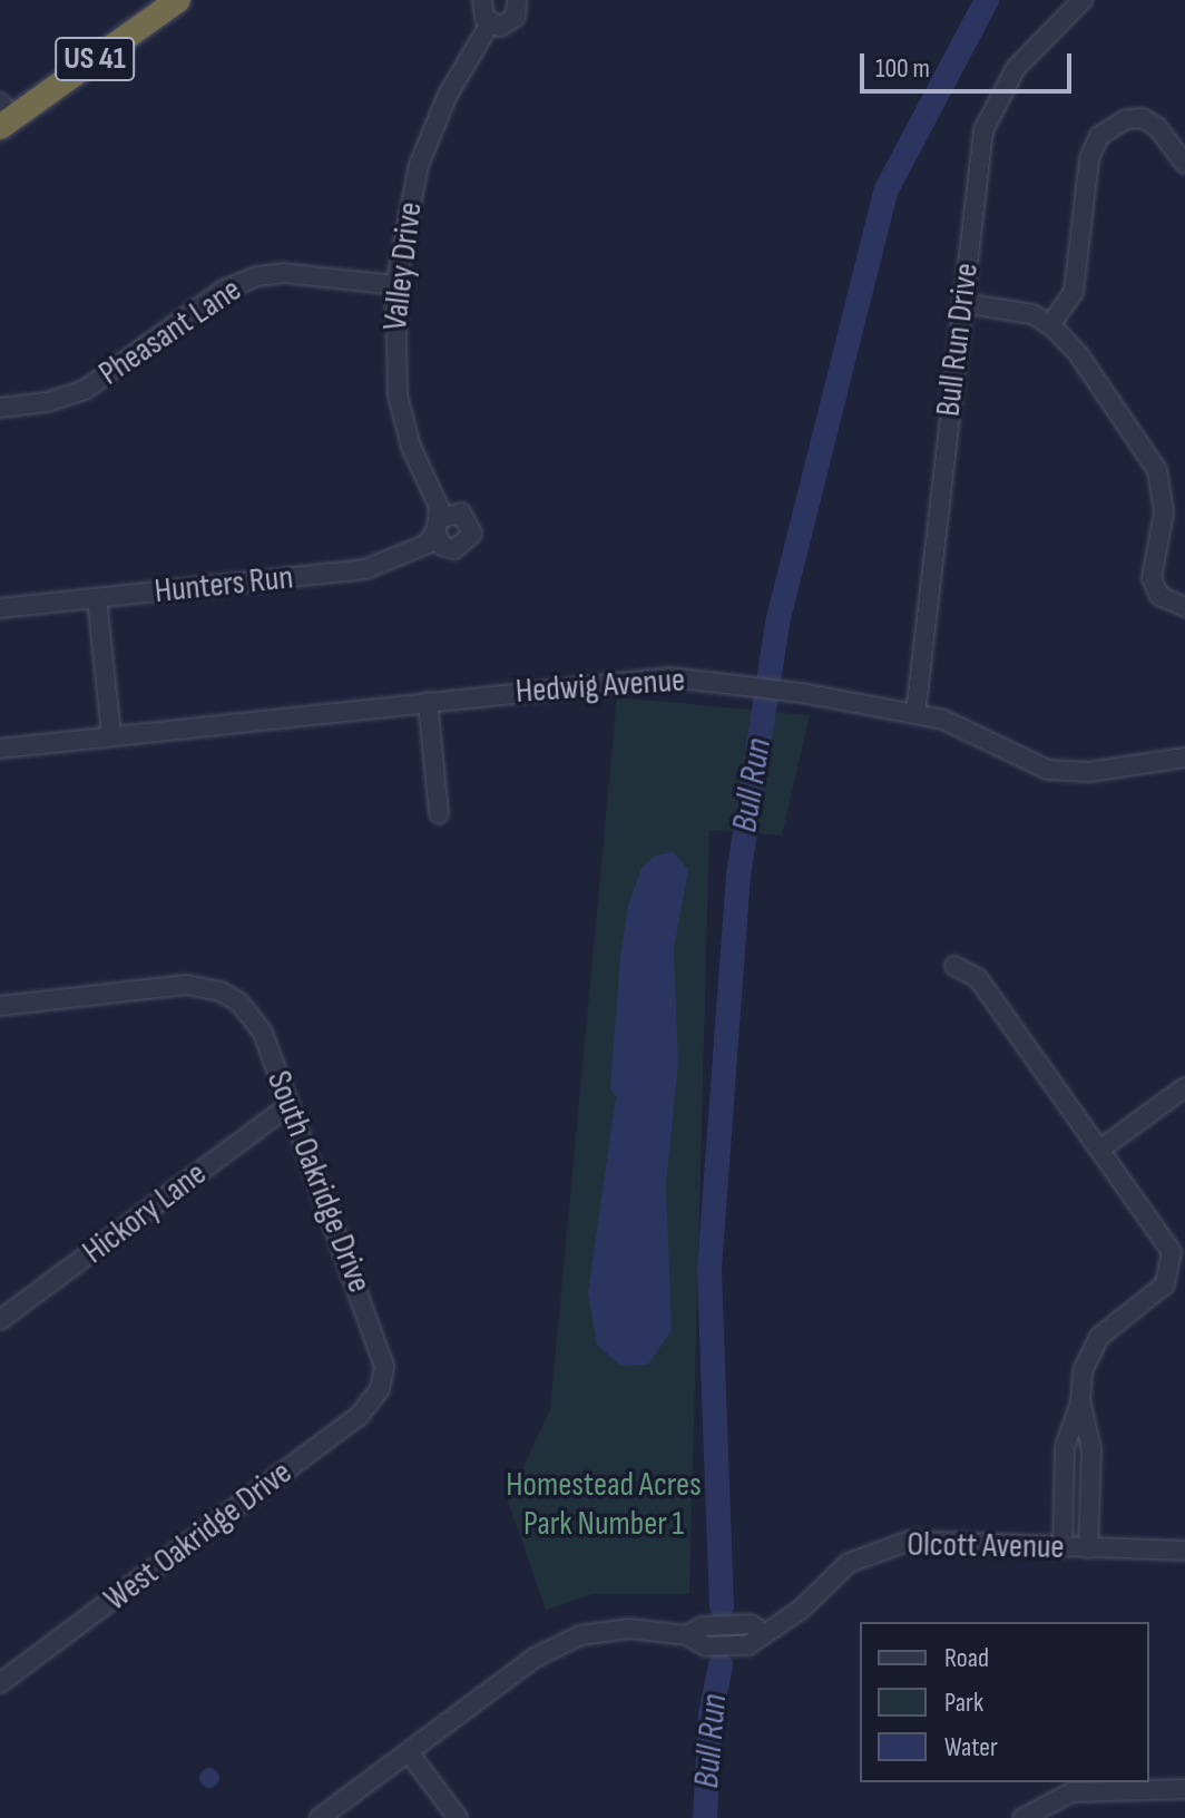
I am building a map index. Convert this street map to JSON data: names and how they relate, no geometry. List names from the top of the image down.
{
  "streets": {
    "highway": ["US 41"],
    "street": [
      "Valley Drive",
      "Pheasant Lane",
      "Bull Run Drive",
      "Hunters Run",
      "Hedwig Avenue",
      "South Oakridge Drive",
      "Hickory Lane",
      "West Oakridge Drive",
      "Olcott Avenue"
    ]
  },
  "crossings": [
    ["Valley Drive", "Pheasant Lane"],
    ["Valley Drive", "Hunters Run"],
    ["Bull Run Drive", "Hedwig Avenue"],
    ["South Oakridge Drive", "Hickory Lane"],
    ["South Oakridge Drive", "West Oakridge Drive"]
  ],
  "water": ["Bull Run"],
  "parks": ["Homestead Acres Park Number 1"],
  "legend": ["Road", "Park", "Water"],
  "scale_bar": "100 m"
}
